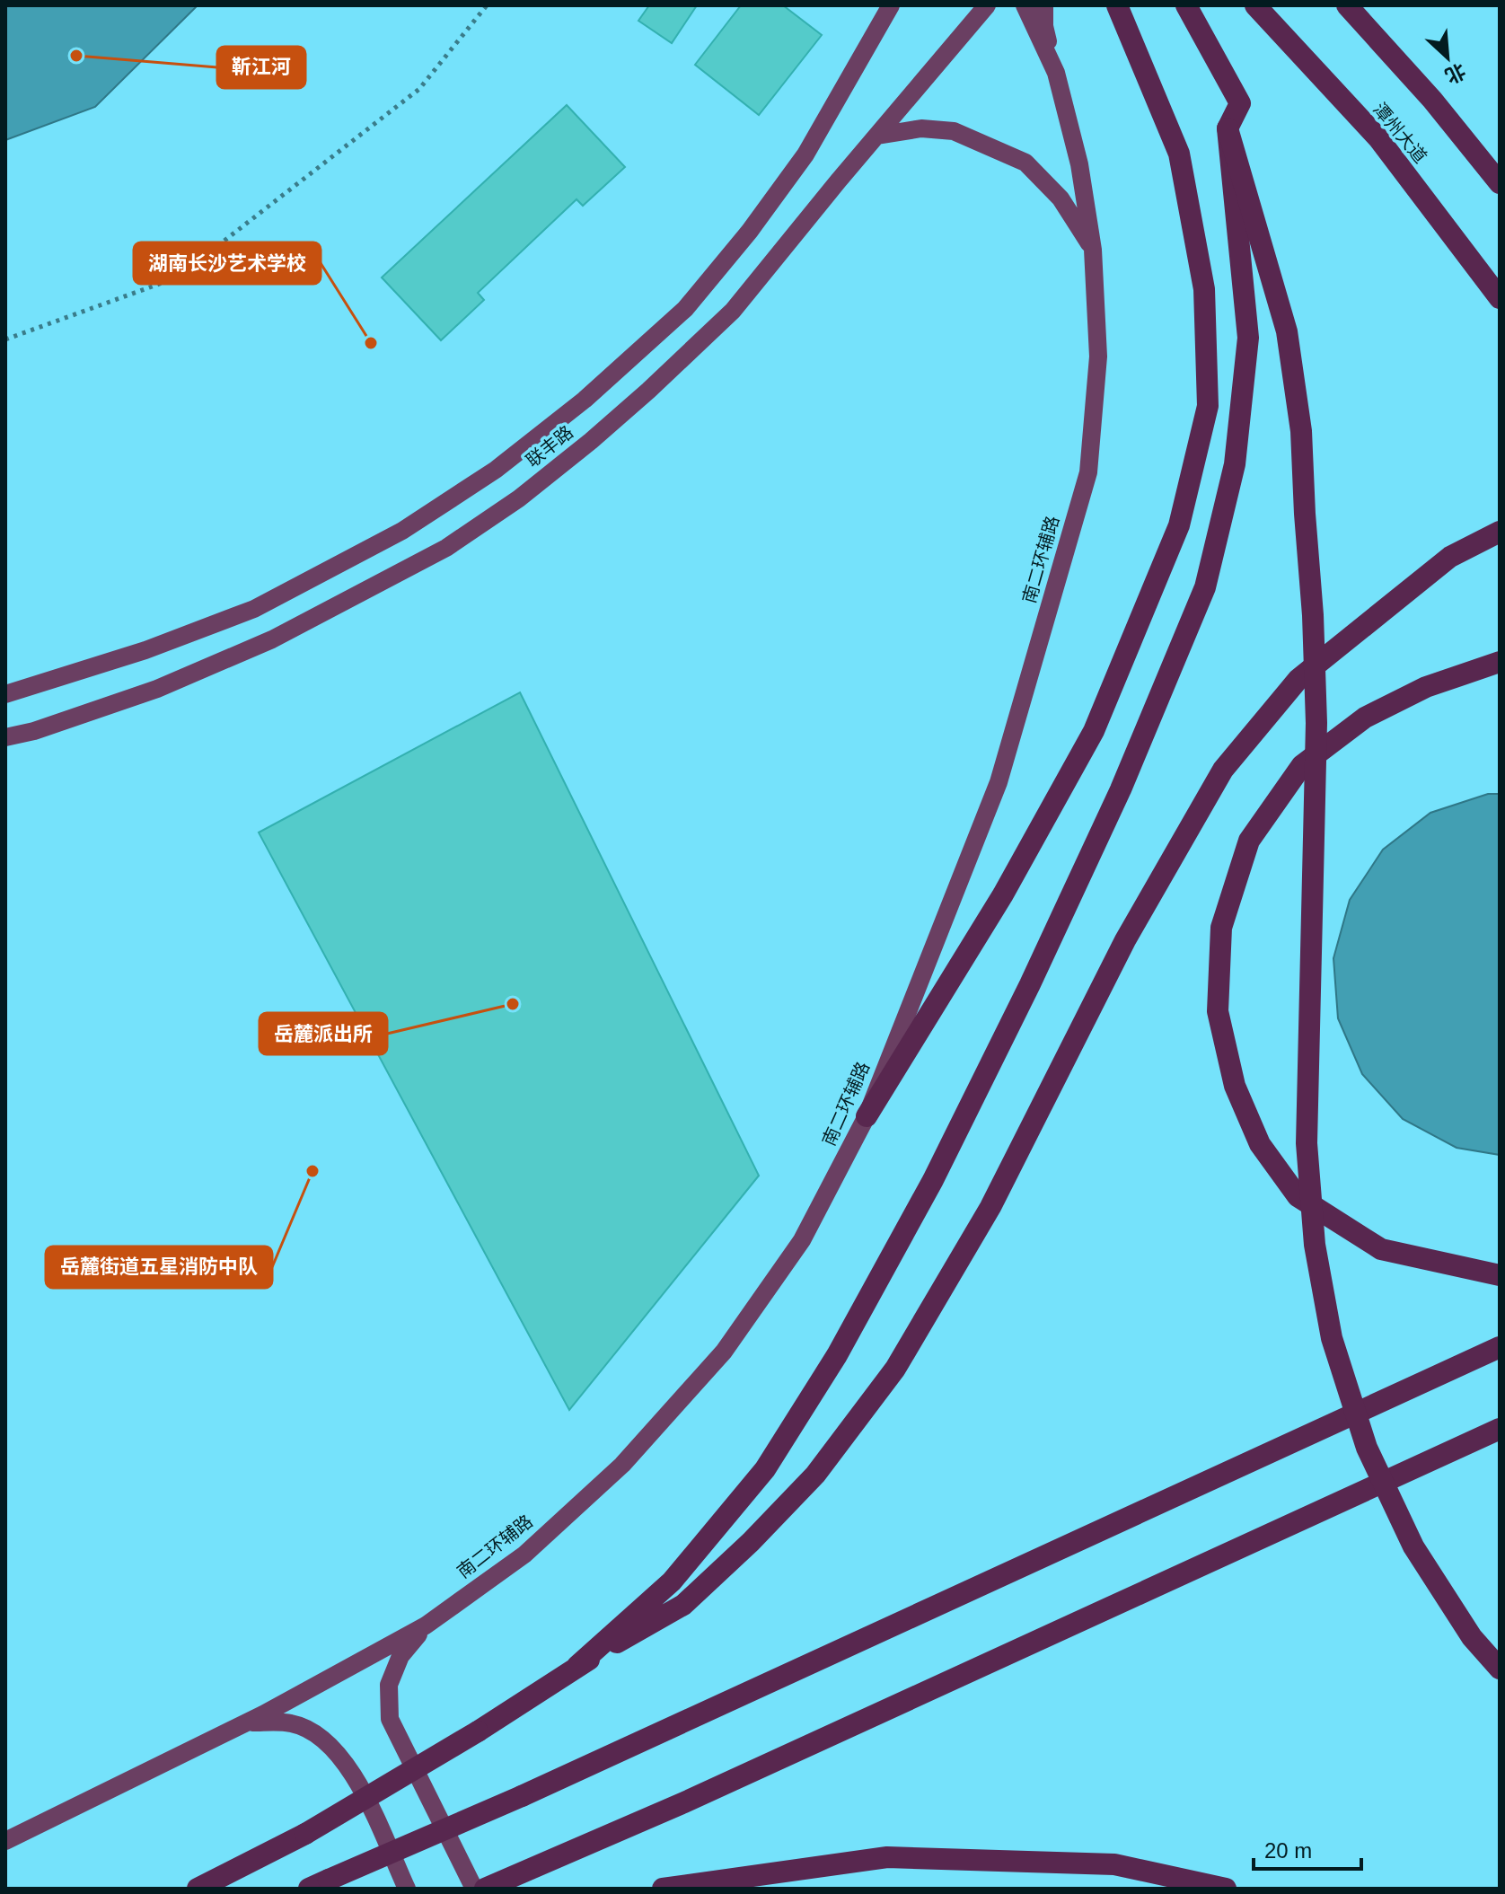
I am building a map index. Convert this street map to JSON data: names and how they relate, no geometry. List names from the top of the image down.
{
  "streets": {
    "highway": ["潭州大道"],
    "main road": ["联丰路", "南二环辅路"]
  },
  "places": [
    "靳江河",
    "湖南长沙艺术学校",
    "岳麓派出所",
    "岳麓街道五星消防中队"
  ],
  "scale_bar": "20 m",
  "north": "bottom right"
}
